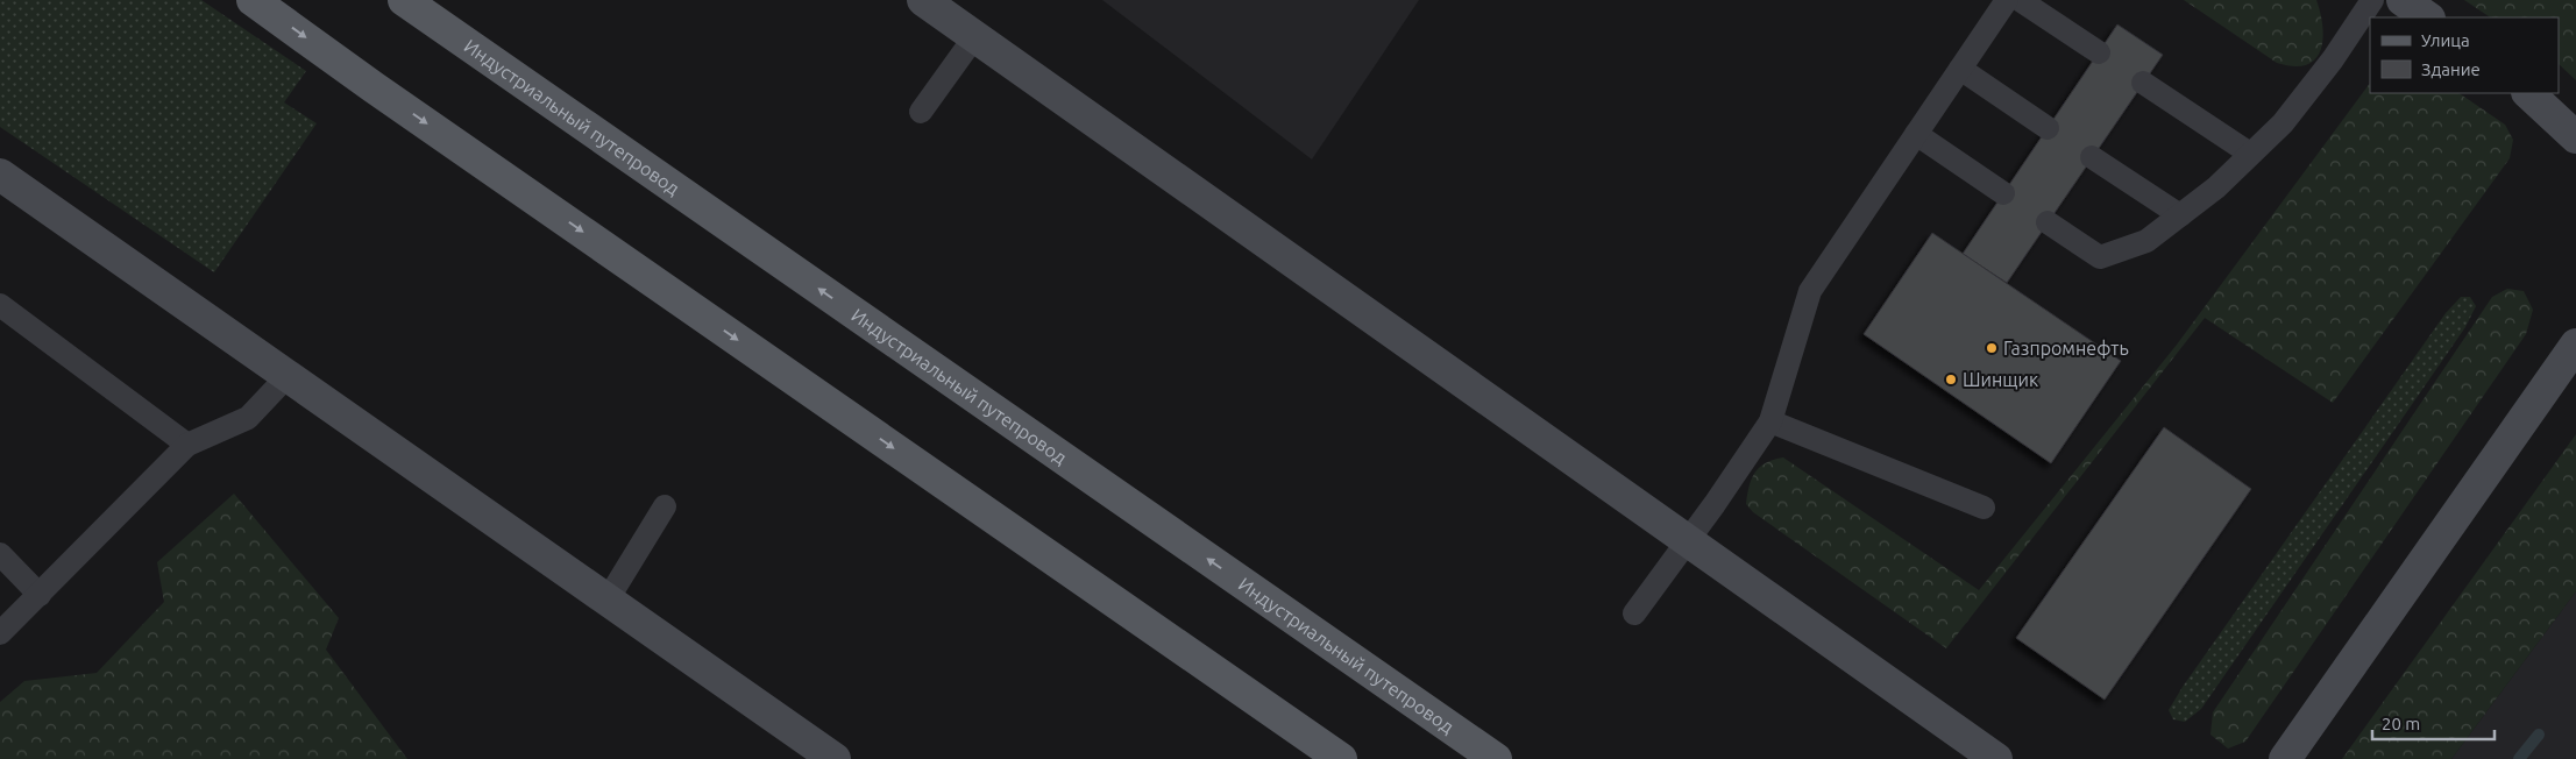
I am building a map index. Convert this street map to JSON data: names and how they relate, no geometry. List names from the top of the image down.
{
  "streets": {
    "main road": ["Индустриальный путепровод"]
  },
  "places": ["Газпромнефть", "Шинщик"],
  "legend": ["Улица", "Здание"],
  "scale_bar": "20 m"
}
